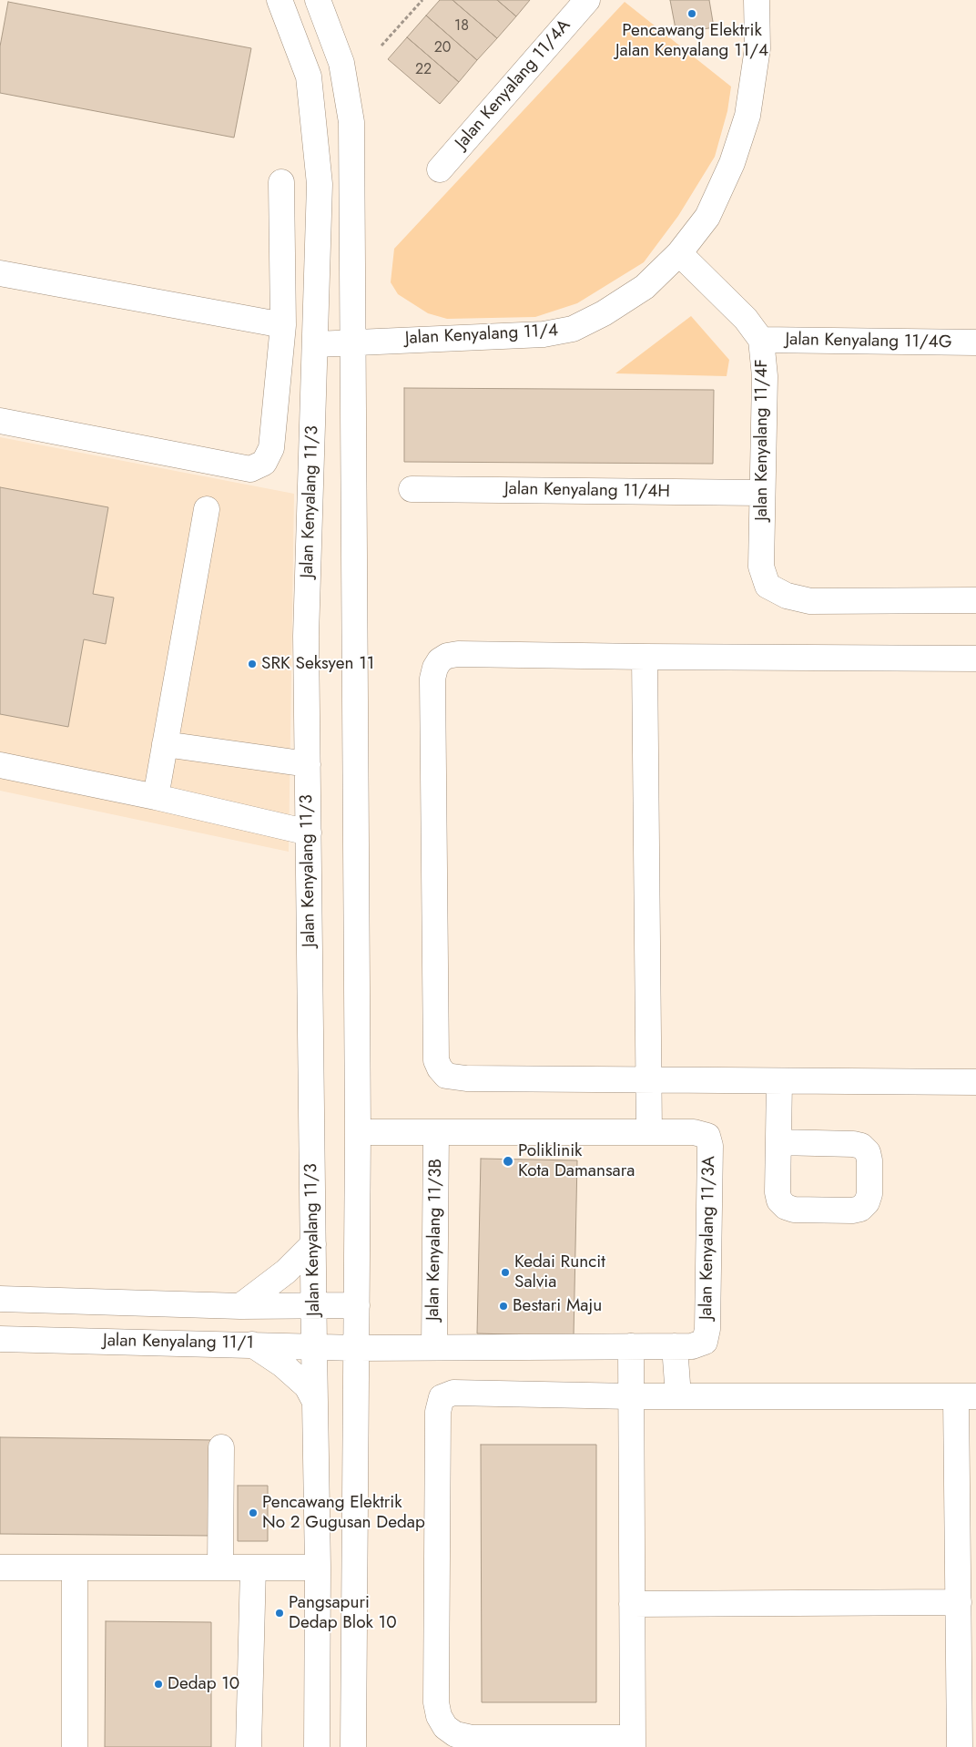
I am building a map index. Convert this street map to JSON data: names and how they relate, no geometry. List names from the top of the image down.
{
  "streets": {
    "street": [
      "Jalan Kenyalang 11/4A",
      "Jalan Kenyalang 11/4",
      "Jalan Kenyalang 11/4G",
      "Jalan Kenyalang 11/4F",
      "Jalan Kenyalang 11/4H",
      "Jalan Kenyalang 11/3",
      "Jalan Kenyalang 11/3A",
      "Jalan Kenyalang 11/3B",
      "Jalan Kenyalang 11/1"
    ]
  },
  "crossings": [
    ["Jalan Kenyalang 11/4", "Jalan Kenyalang 11/4F"],
    ["Jalan Kenyalang 11/4", "Jalan Kenyalang 11/3"],
    ["Jalan Kenyalang 11/4G", "Jalan Kenyalang 11/4F"],
    ["Jalan Kenyalang 11/4F", "Jalan Kenyalang 11/4H"],
    ["Jalan Kenyalang 11/3", "Jalan Kenyalang 11/1"],
    ["Jalan Kenyalang 11/3A", "Jalan Kenyalang 11/3B"],
    ["Jalan Kenyalang 11/3A", "Jalan Kenyalang 11/1"]
  ],
  "places": [
    "Pencawang Elektrik Jalan Kenyalang 11/4",
    "SRK Seksyen 11",
    "Poliklinik Kota Damansara",
    "Kedai Runcit Salvia",
    "Bestari Maju",
    "Pencawang Elektrik No 2 Gugusan Dedap",
    "Pangsapuri Dedap Blok 10",
    "Dedap 10"
  ],
  "house_numbers": ["18", "20", "22"]
}
